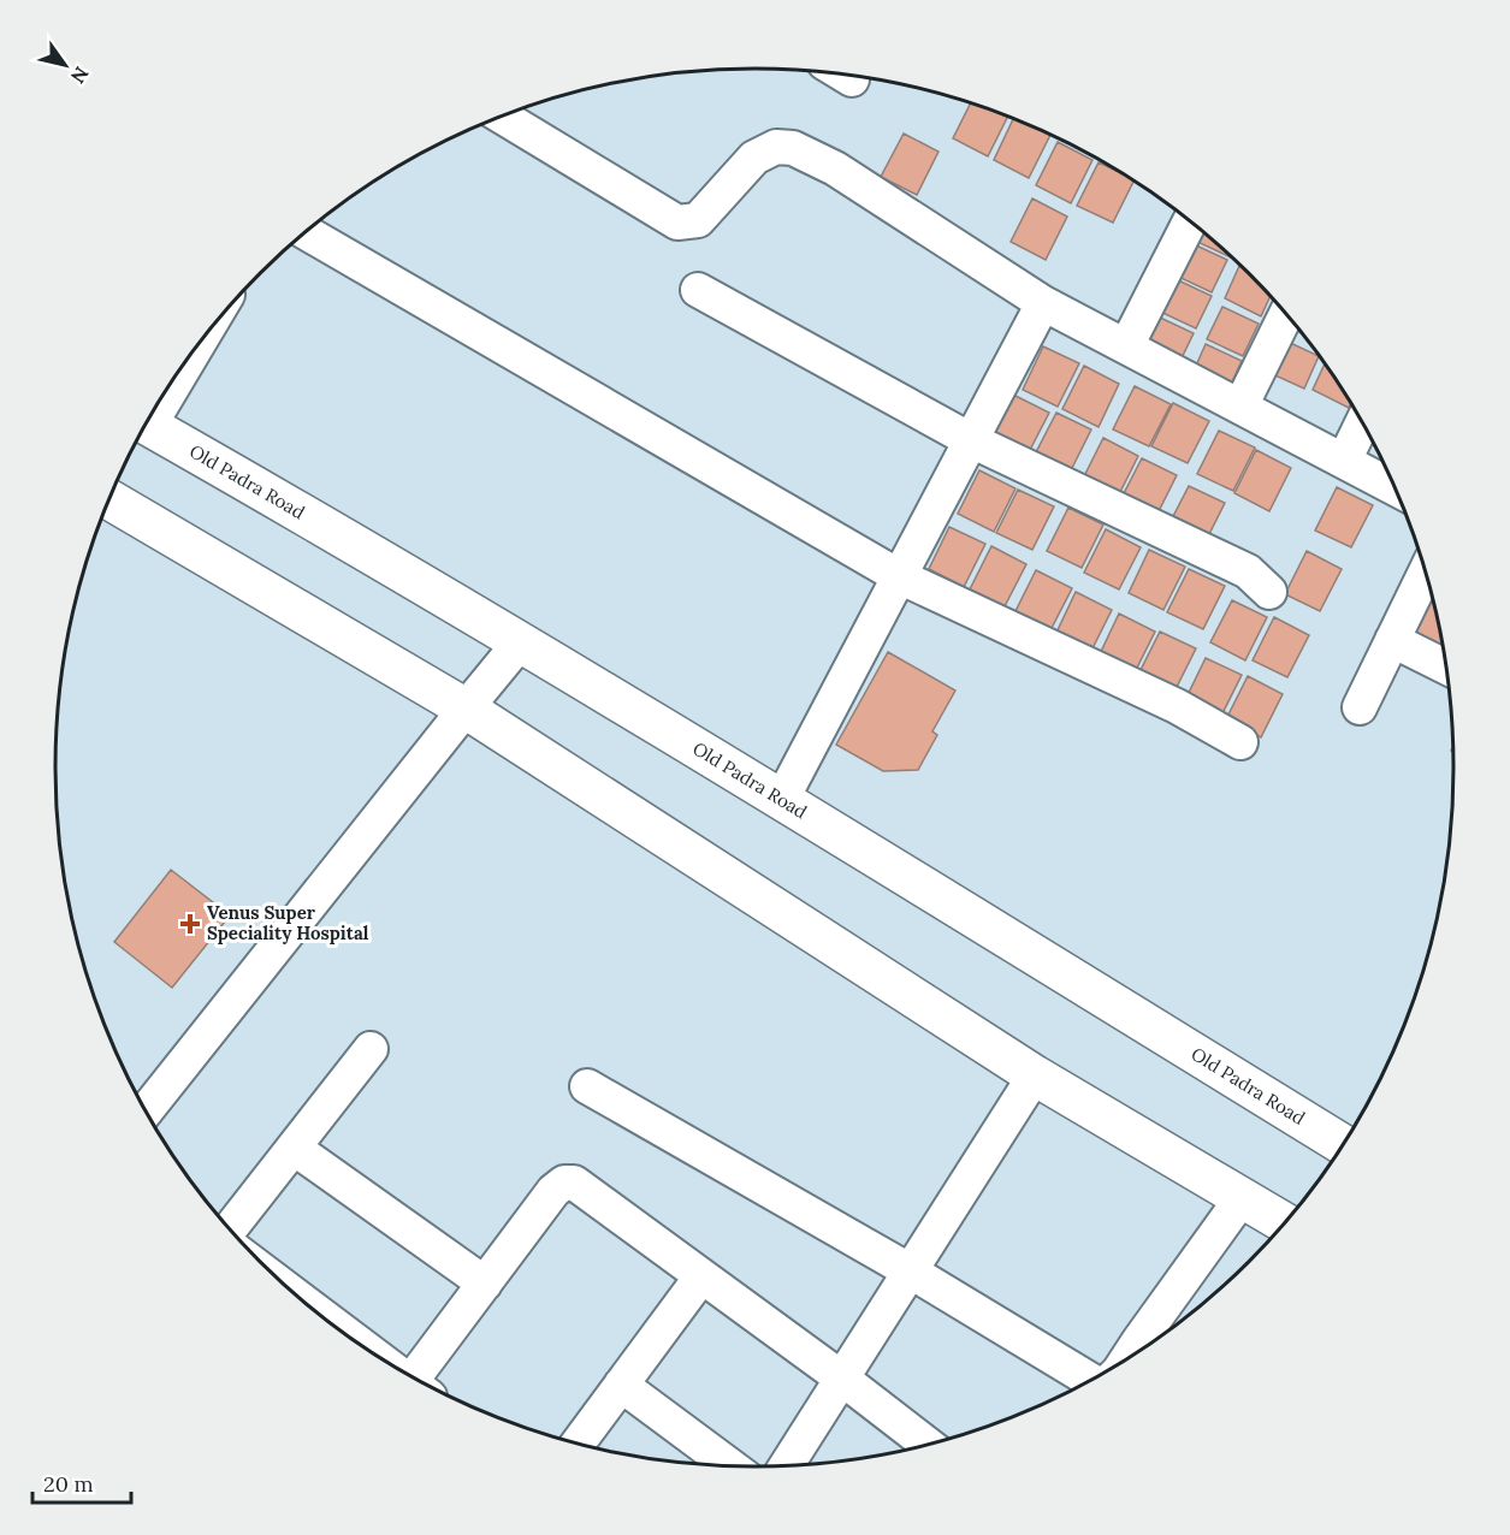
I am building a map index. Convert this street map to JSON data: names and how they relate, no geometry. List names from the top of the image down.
{
  "streets": {
    "main road": ["Old Padra Road"]
  },
  "places": {
    "health": ["Venus Super Speciality Hospital"]
  },
  "scale_bar": "20 m",
  "north": "bottom right"
}
